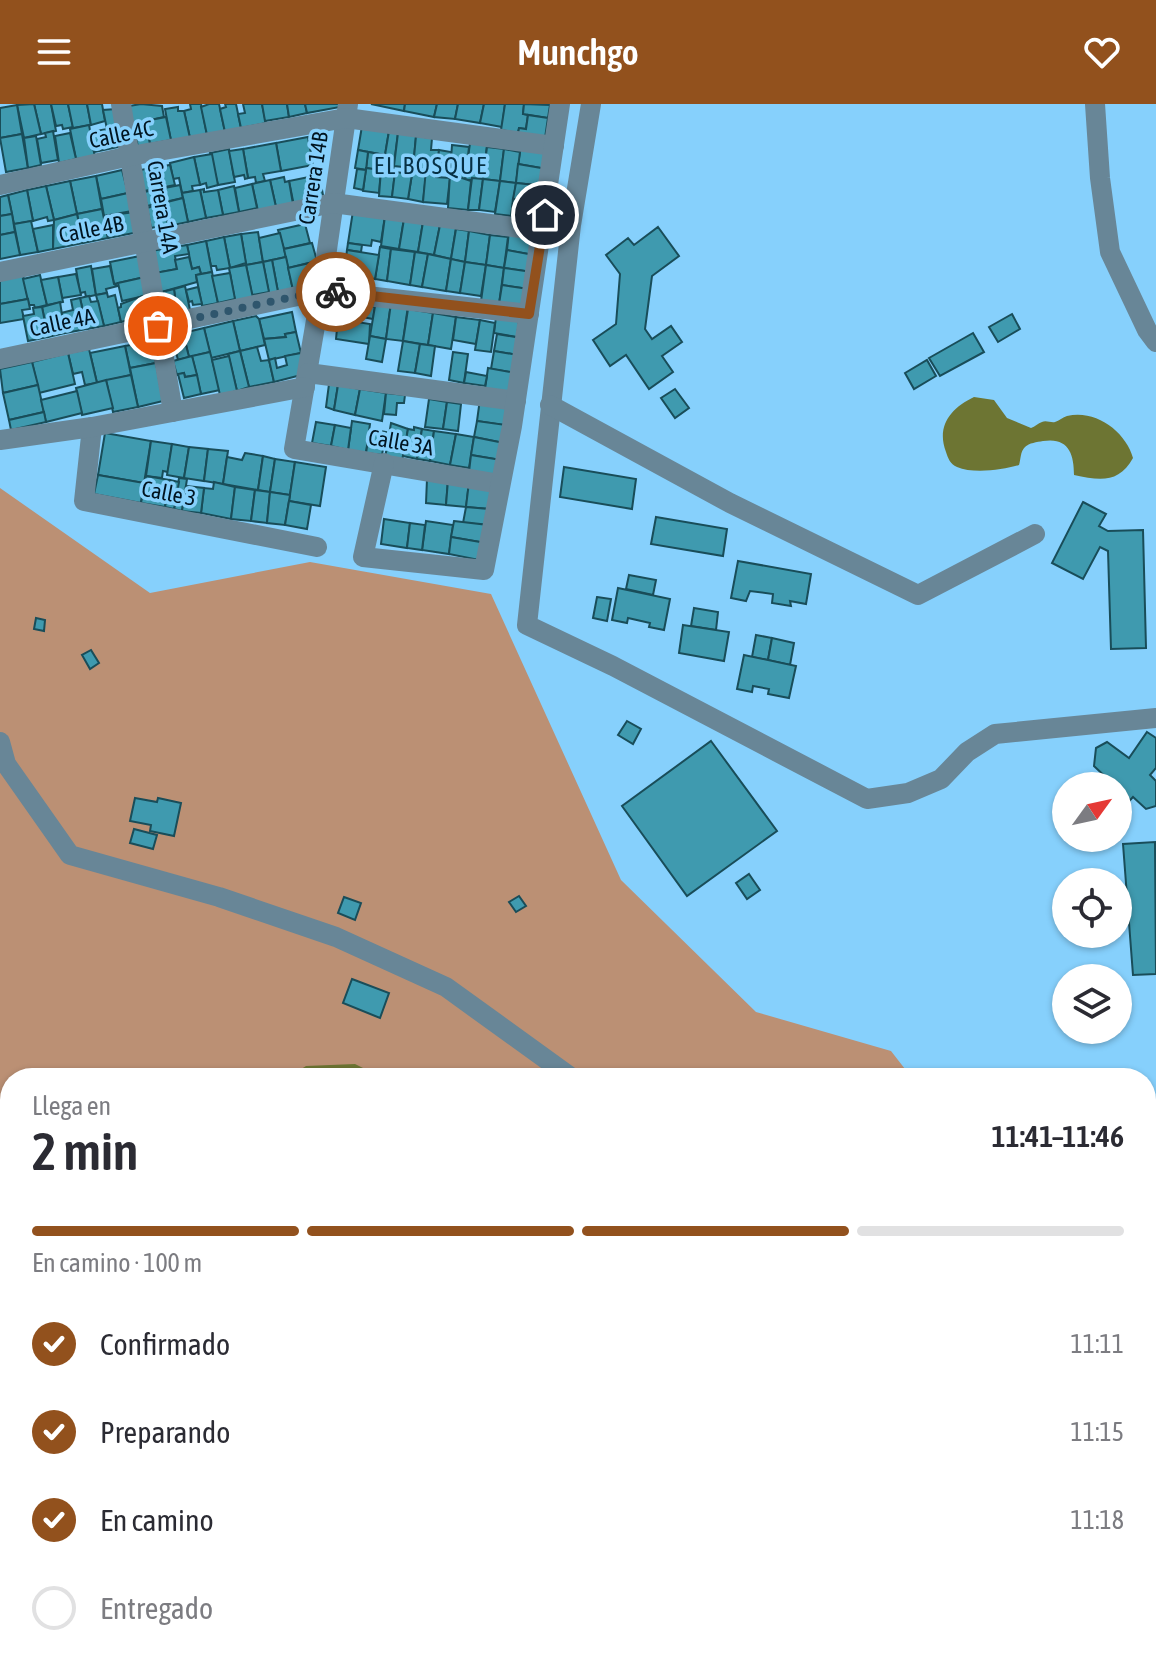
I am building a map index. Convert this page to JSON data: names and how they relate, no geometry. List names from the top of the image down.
{
  "streets": {
    "street": [
      "Calle 4C",
      "Carrera 14B",
      "Carrera 14A",
      "Calle 4B",
      "Calle 4A",
      "Calle 3A",
      "Calle 3"
    ]
  },
  "crossings": [
    ["Calle 4C", "Carrera 14B"],
    ["Calle 4C", "Carrera 14A"],
    ["Carrera 14B", "Calle 4B"],
    ["Carrera 14B", "Calle 4A"],
    ["Carrera 14B", "Calle 3A"],
    ["Carrera 14A", "Calle 4B"],
    ["Carrera 14A", "Calle 4A"]
  ],
  "districts": ["EL BOSQUE"],
  "north": "top right",
  "page": {
    "header": "Munchgo",
    "heading": ["2 min", "Llega en", "11:41–11:46"],
    "bar": "En camino · 100 m",
    "list": [
      ["Confirmado", "11:11"],
      ["Preparando", "11:15"],
      ["En camino", "11:18"],
      "Entregado"
    ]
  }
}
